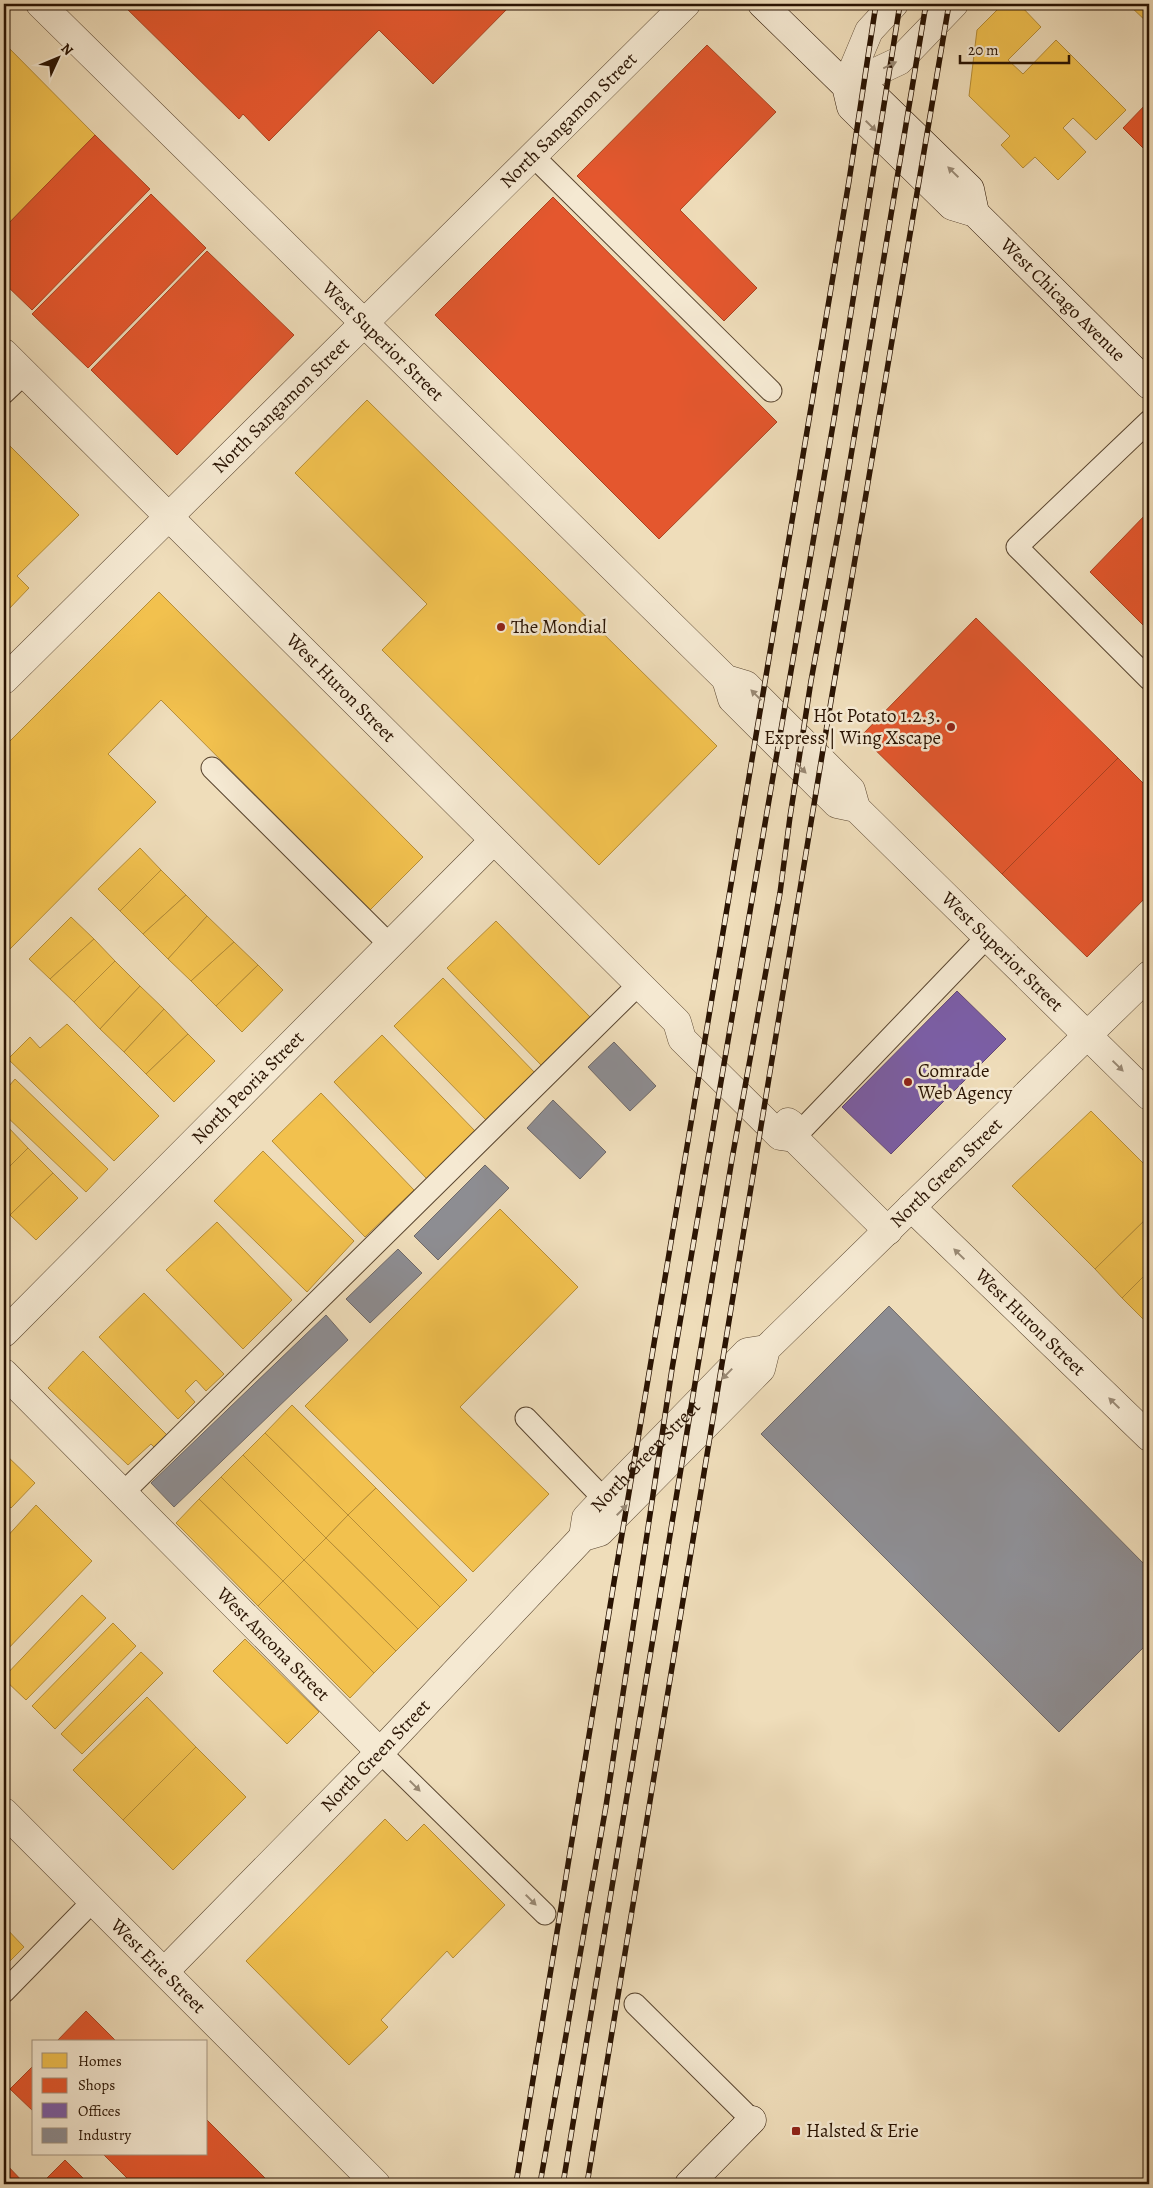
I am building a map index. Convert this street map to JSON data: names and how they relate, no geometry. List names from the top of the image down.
{
  "streets": {
    "street": [
      "North Sangamon Street",
      "West Chicago Avenue",
      "West Superior Street",
      "West Huron Street",
      "North Peoria Street",
      "North Green Street",
      "West Ancona Street",
      "West Erie Street"
    ]
  },
  "crossings": [
    ["North Sangamon Street", "West Superior Street"],
    ["North Sangamon Street", "West Huron Street"],
    ["West Superior Street", "North Green Street"],
    ["West Huron Street", "North Peoria Street"],
    ["West Huron Street", "North Green Street"],
    ["North Green Street", "West Ancona Street"],
    ["North Green Street", "West Erie Street"]
  ],
  "places": {
    "other": ["The Mondial", "Hot Potato 1.2.3. Express | Wing Xscape", "Comrade Web Agency"],
    "transit": ["Halsted & Erie"]
  },
  "legend": [
    "Homes",
    "Shops",
    "Offices",
    "Industry"
  ],
  "scale_bar": "20 m",
  "north": "top right"
}
